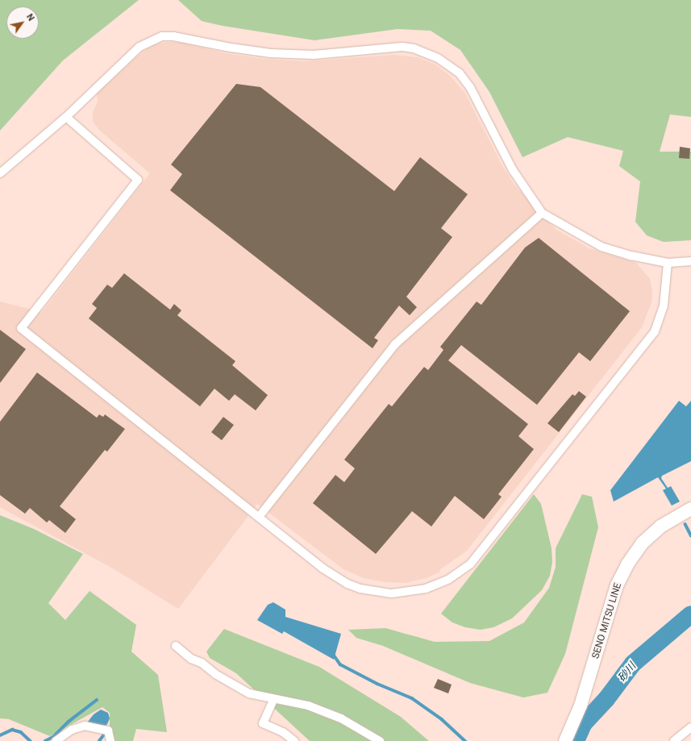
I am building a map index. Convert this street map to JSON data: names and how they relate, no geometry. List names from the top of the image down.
{
  "streets": {
    "main road": ["SENO MITSU LINE"]
  },
  "water": ["砂川"],
  "north": "top right"
}
